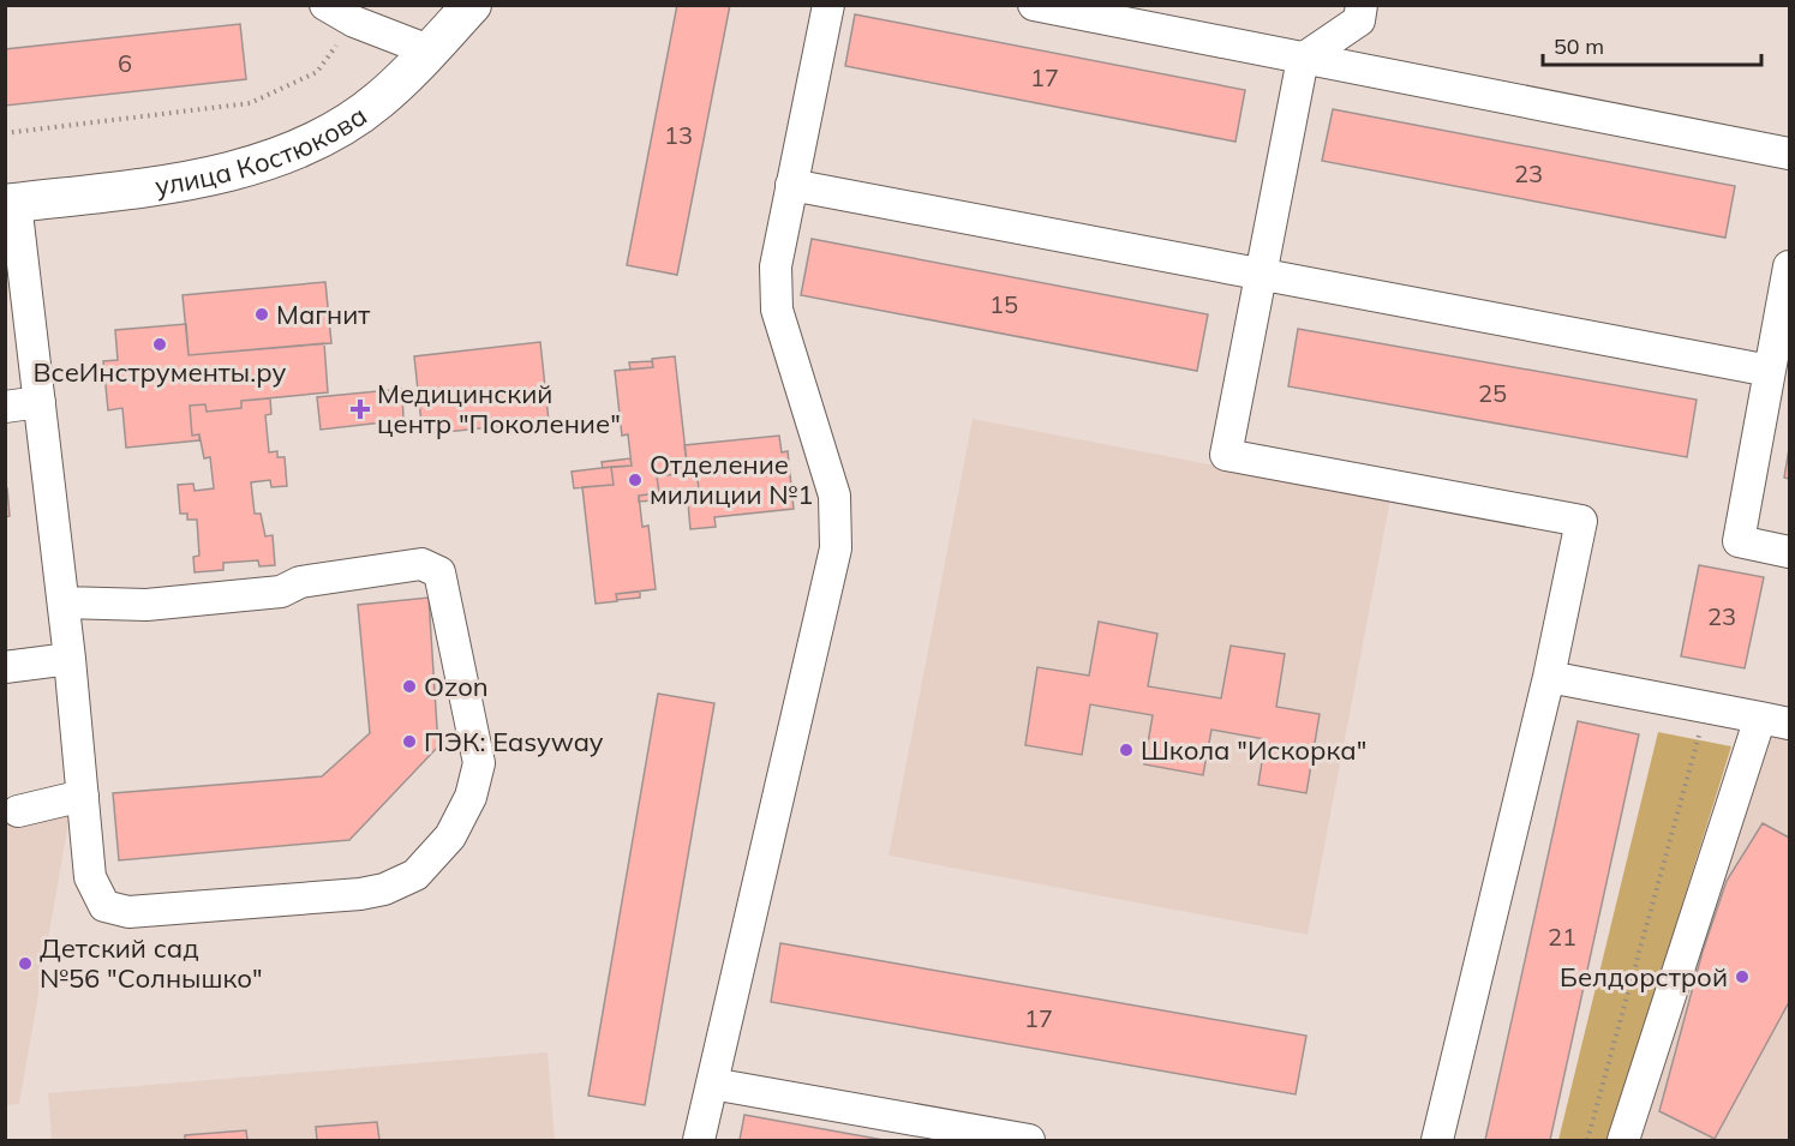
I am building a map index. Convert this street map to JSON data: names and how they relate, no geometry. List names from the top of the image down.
{
  "streets": {
    "main road": ["улица Костюкова"]
  },
  "places": {
    "other": [
      "Магнит",
      "ВсеИнструменты.ру",
      "Отделение милиции №1",
      "Ozon",
      "ПЭК: Easyway",
      "Школа \"Искорка\"",
      "Детский сад №56 \"Солнышко\"",
      "Белдорстрой"
    ],
    "health": ["Медицинский центр \"Поколение\""]
  },
  "house_numbers": [
    "6",
    "17",
    "13",
    "23",
    "15",
    "25",
    "23",
    "21",
    "17"
  ],
  "scale_bar": "50 m"
}
